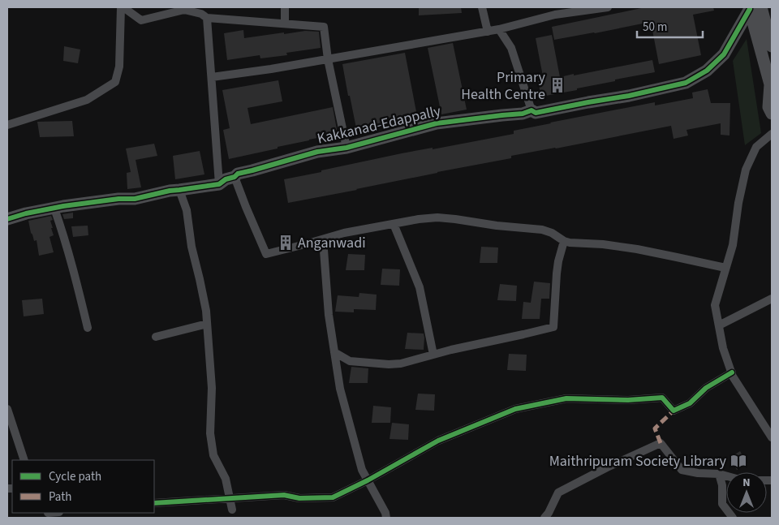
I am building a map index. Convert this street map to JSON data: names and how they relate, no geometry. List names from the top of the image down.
{
  "streets": {
    "street": ["Kakkanad-Edappally"]
  },
  "places": {
    "building": ["Primary Health Centre", "Anganwadi"],
    "library": ["Maithripuram Society Library"]
  },
  "legend": ["Cycle path", "Path"],
  "scale_bar": "50 m",
  "north": "top"
}
